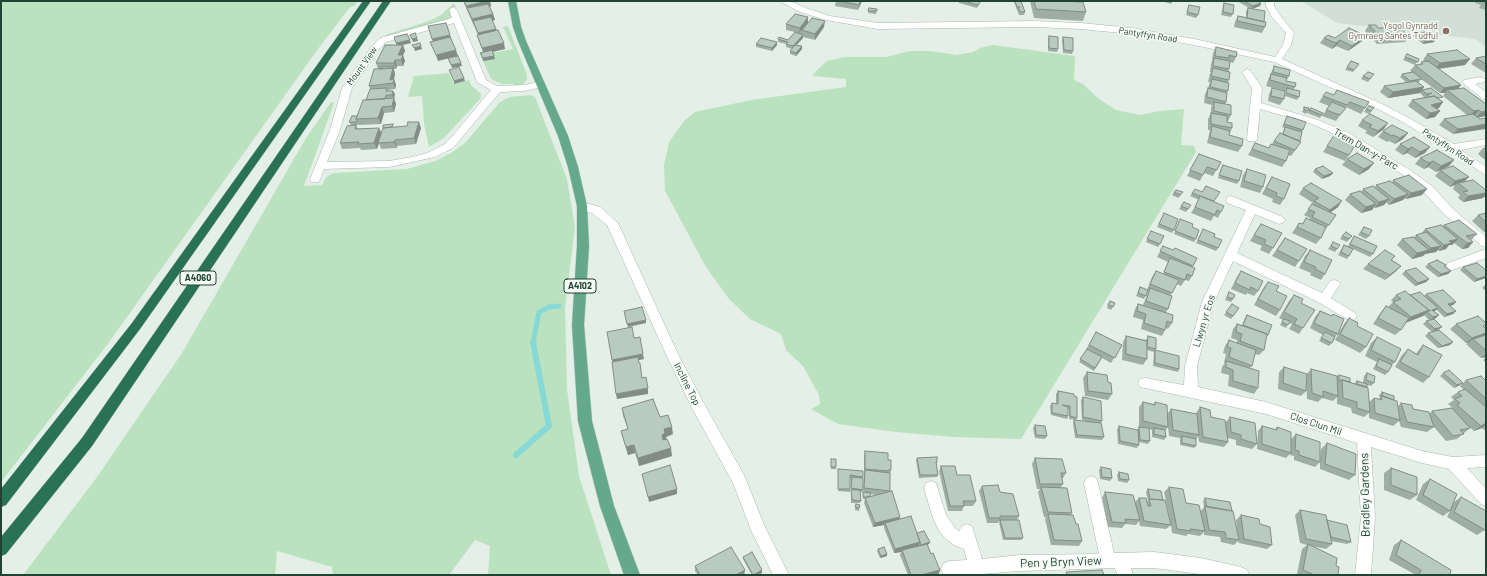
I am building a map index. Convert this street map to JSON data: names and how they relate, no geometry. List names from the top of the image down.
{
  "streets": {
    "highway": ["A4060"],
    "main road": ["A4102"],
    "street": [
      "Pantyffyn Road",
      "Mount View",
      "Trem Dan-y-Parc",
      "Llwyn yr Eos",
      "Incline Top",
      "Clos Clun Mil",
      "Bradley Gardens",
      "Pen y Bryn View"
    ]
  },
  "crossings": [
    ["A4102", "Incline Top"],
    ["Llwyn yr Eos", "Clos Clun Mil"],
    ["Clos Clun Mil", "Bradley Gardens"]
  ],
  "places": ["Ysgol Gynradd Gymraeg Santes Tudful"]
}
